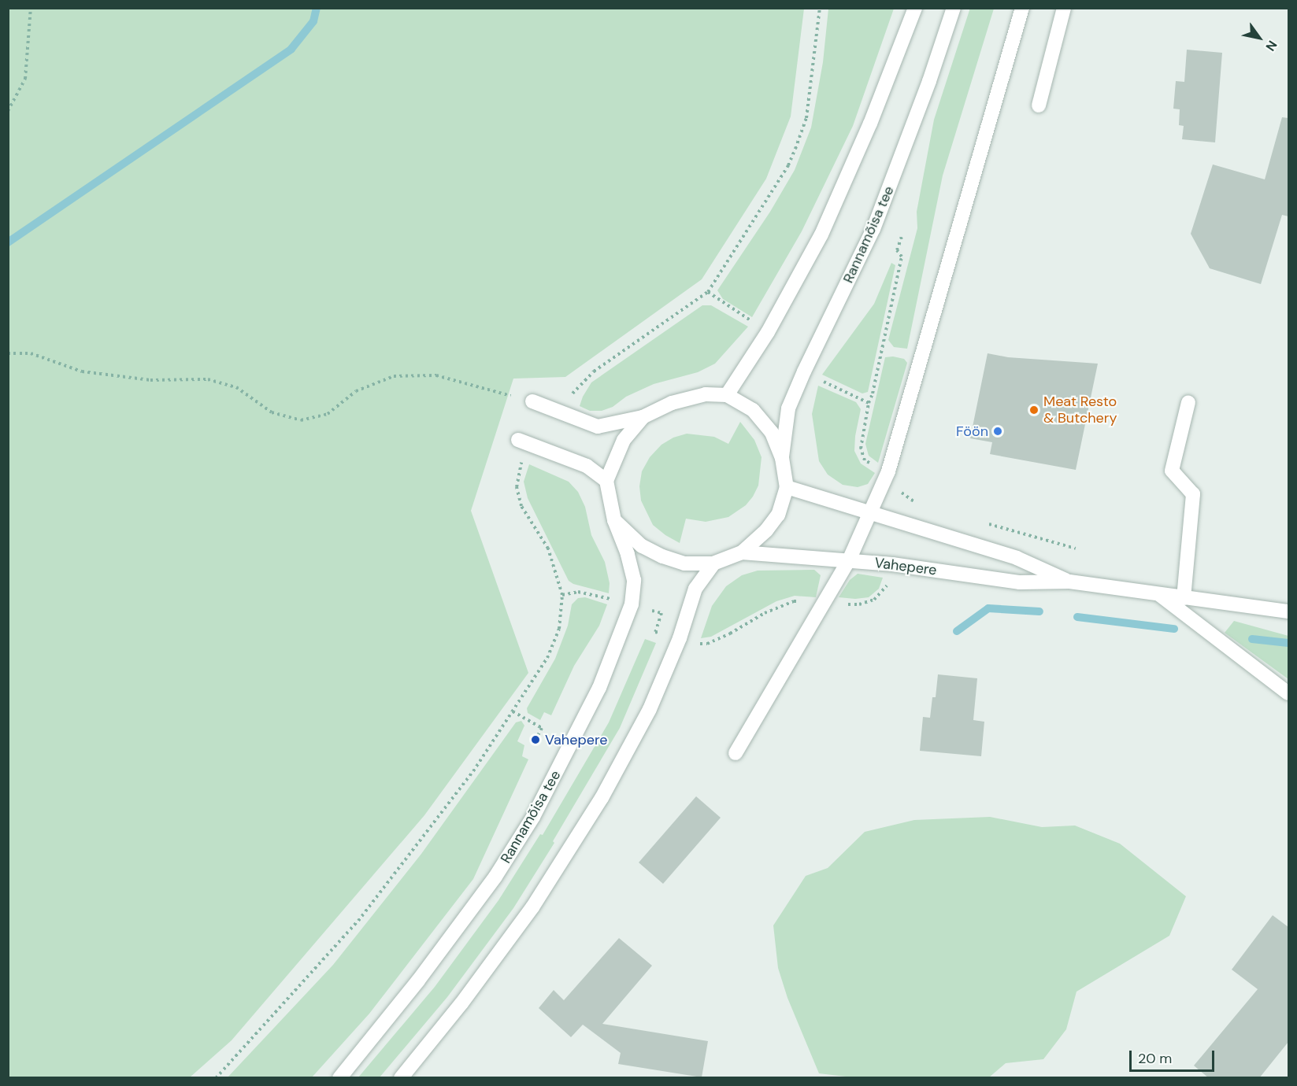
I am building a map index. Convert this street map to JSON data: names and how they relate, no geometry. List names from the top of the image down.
{
  "streets": {
    "street": ["Rannamõisa tee", "Vahepere"]
  },
  "places": ["Meat Resto & Butchery", "Föön", "Vahepere"],
  "scale_bar": "20 m",
  "north": "bottom right"
}
